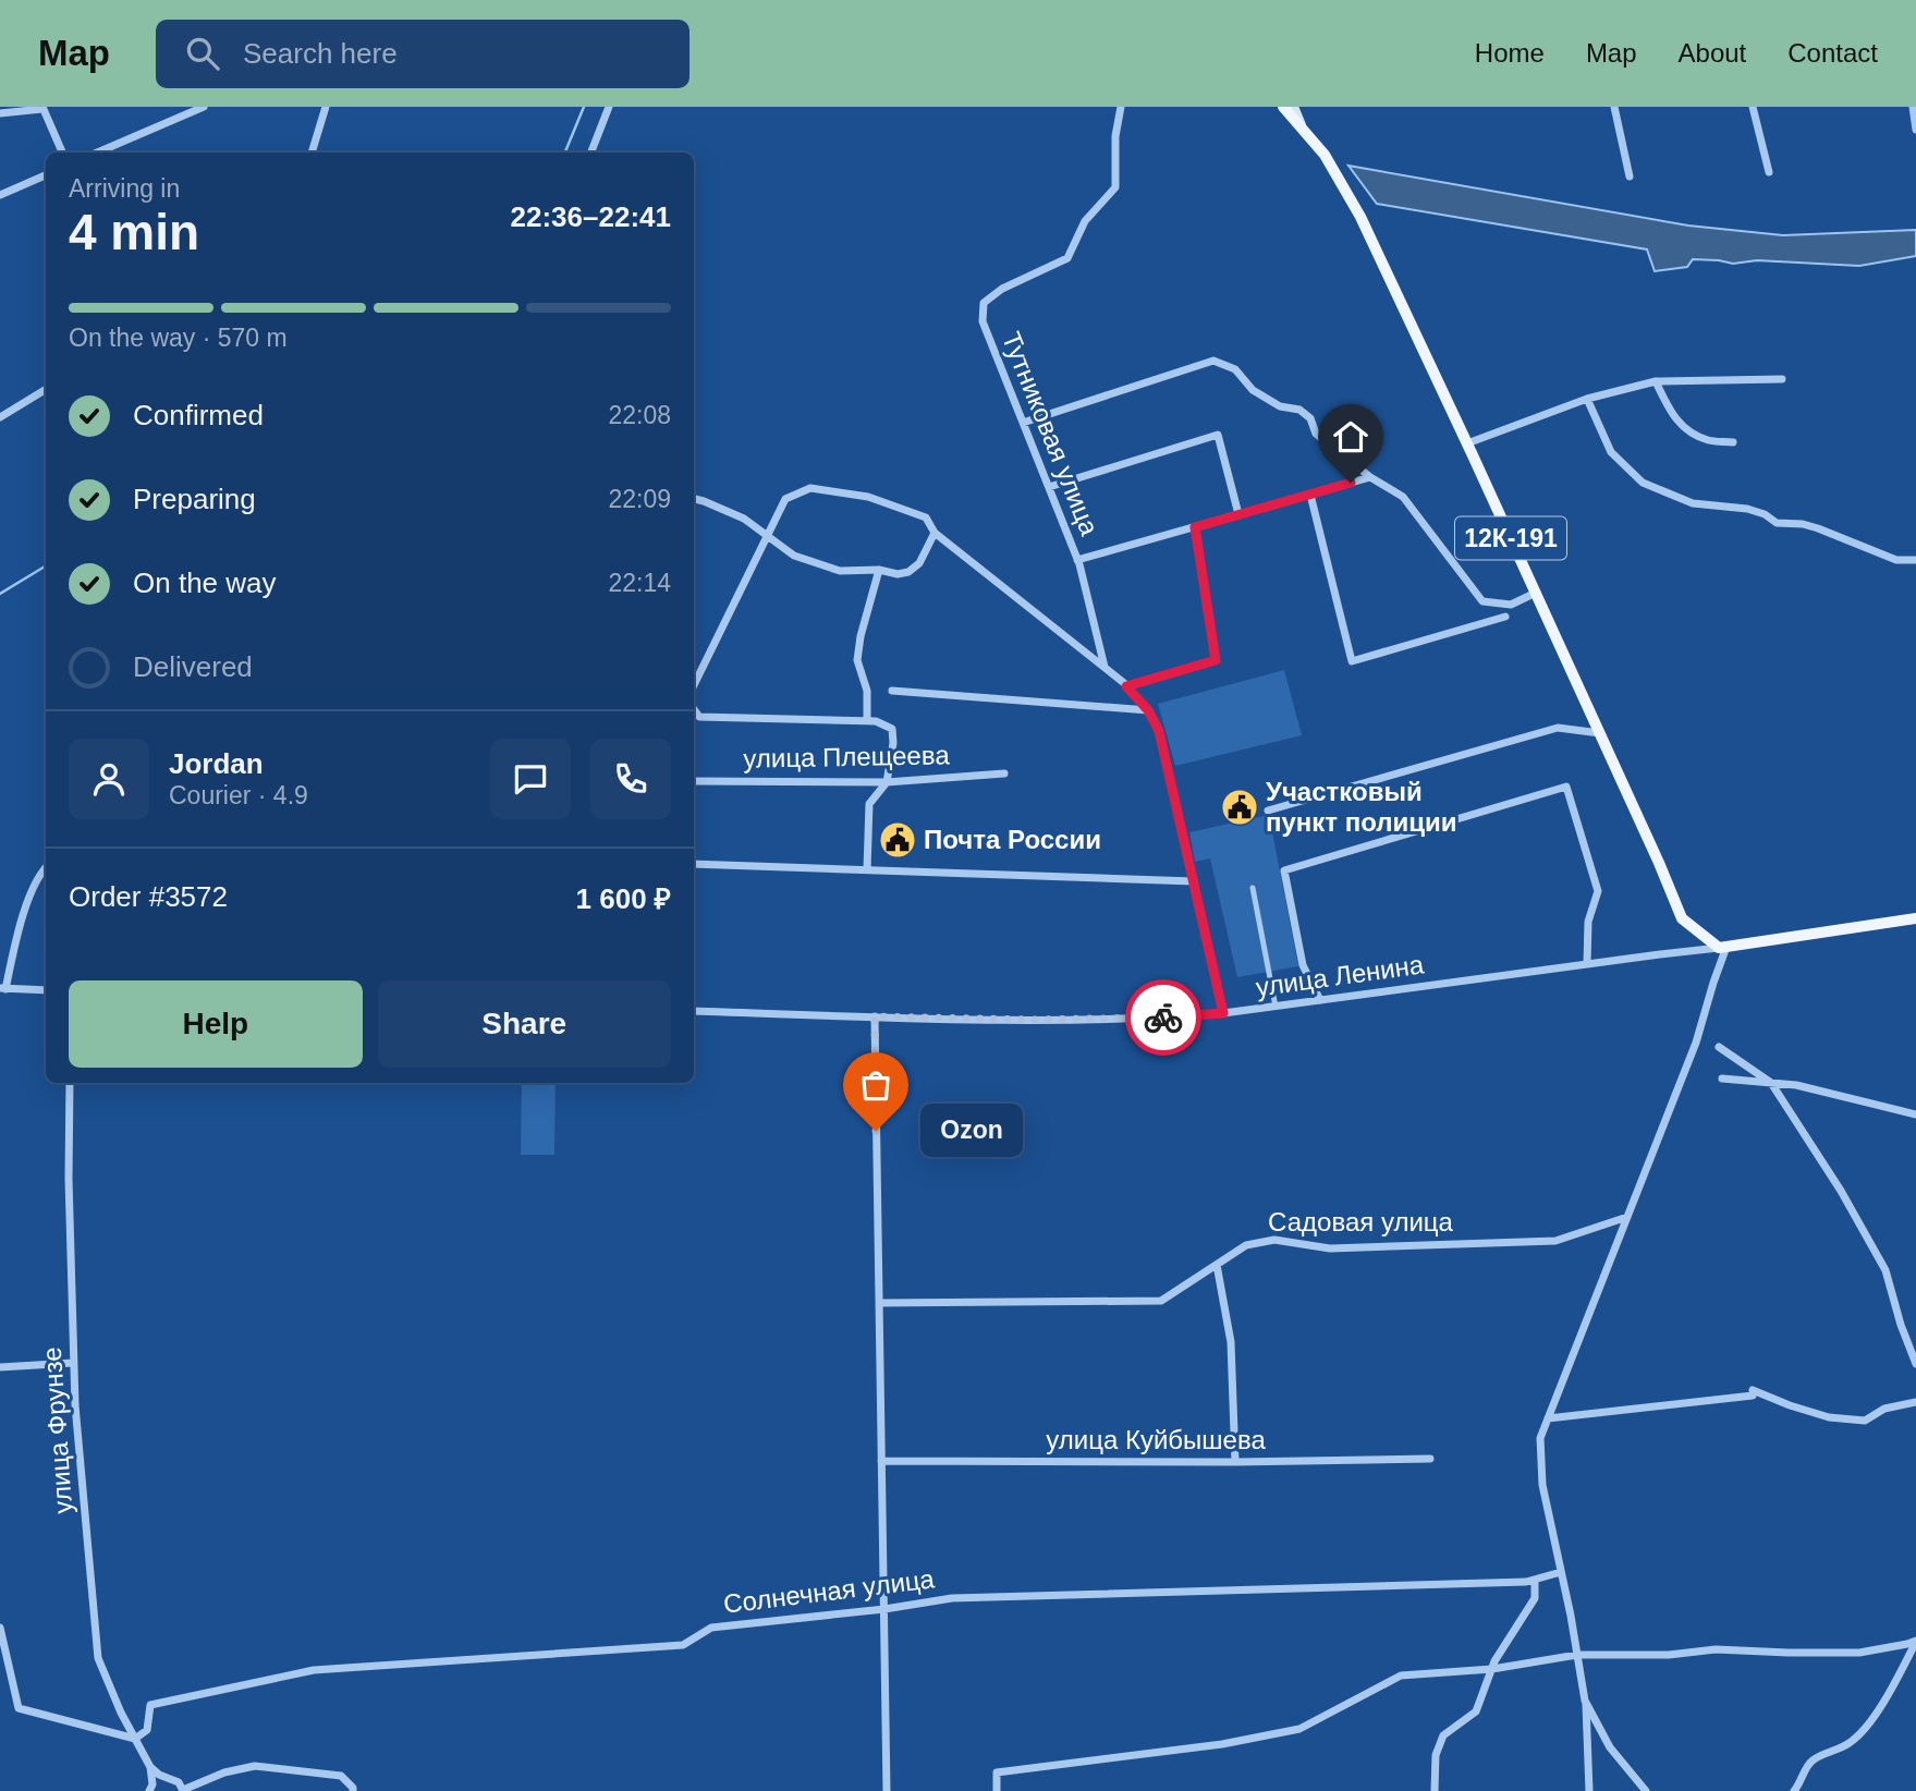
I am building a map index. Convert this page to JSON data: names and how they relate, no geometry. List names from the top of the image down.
{
  "streets": {
    "main road": ["12К-191"],
    "street": [
      "Тутниковая улица",
      "улица Плещеева",
      "улица Ленина",
      "Садовая улица",
      "улица Фрунзе",
      "улица Куйбышева",
      "Солнечная улица"
    ]
  },
  "crossings": [
    ["12К-191", "улица Ленина"],
    ["улица Фрунзе", "Солнечная улица"]
  ],
  "places": {
    "public building": ["Участковый пункт полиции", "Почта России"],
    "other": ["Ozon"]
  },
  "page": {
    "header": "Map",
    "search": "Search here",
    "nav": [
      "Home",
      "Map",
      "About",
      "Contact"
    ],
    "heading": ["4 min", "Arriving in", "22:36–22:41"],
    "panel": [
      "Jordan",
      "Courier · 4.9",
      "Order #3572",
      "1 600 ₽"
    ],
    "bar": "On the way · 570 m",
    "list": [
      ["Confirmed", "22:08"],
      ["Preparing", "22:09"],
      ["On the way", "22:14"],
      "Delivered"
    ],
    "buttons": ["Help", "Share"],
    "bubble": "Ozon"
  }
}
